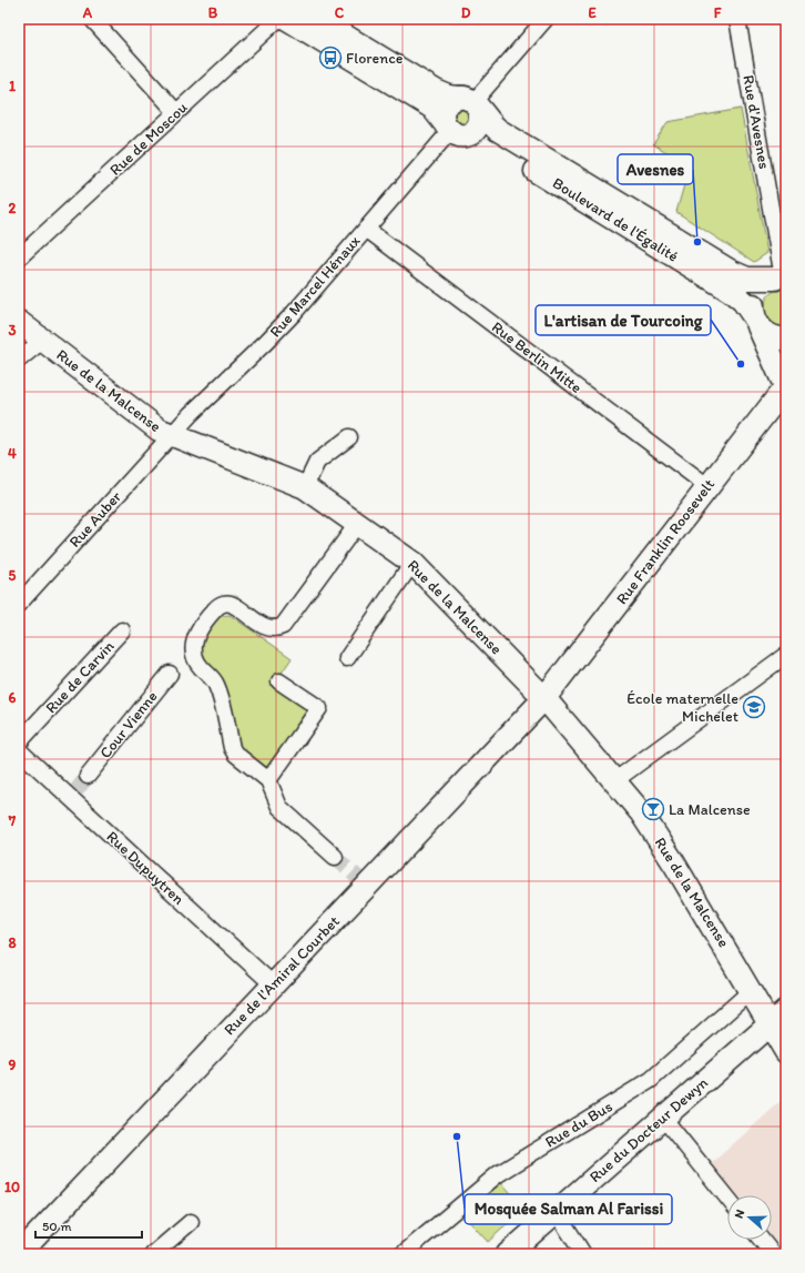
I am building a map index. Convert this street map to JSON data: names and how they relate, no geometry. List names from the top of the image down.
{
  "streets": {
    "street": [
      "Rue d'Avesnes",
      "Rue de Moscou",
      "Boulevard de l'Égalité",
      "Rue Marcel Hénaux",
      "Rue Berlin Mitte",
      "Rue de la Malcense",
      "Rue Auber",
      "Rue Franklin Roosevelt",
      "Rue de Carvin",
      "Cour Vienne",
      "Rue Dupuytren",
      "Rue de l'Amiral Courbet",
      "Rue du Bus",
      "Rue du Docteur Dewyn"
    ]
  },
  "crossings": [
    ["Rue d'Avesnes", "Boulevard de l'Égalité"],
    ["Boulevard de l'Égalité", "Rue Marcel Hénaux"],
    ["Rue Marcel Hénaux", "Rue Berlin Mitte"],
    ["Rue Marcel Hénaux", "Rue de la Malcense"],
    ["Rue Marcel Hénaux", "Rue Auber"],
    ["Rue Berlin Mitte", "Rue Franklin Roosevelt"],
    ["Rue de la Malcense", "Rue Auber"],
    ["Rue de la Malcense", "Rue Franklin Roosevelt"],
    ["Rue de la Malcense", "Rue de l'Amiral Courbet"],
    ["Rue de la Malcense", "Rue du Bus"],
    ["Rue de la Malcense", "Rue du Docteur Dewyn"],
    ["Rue Franklin Roosevelt", "Rue de l'Amiral Courbet"],
    ["Rue Dupuytren", "Rue de l'Amiral Courbet"]
  ],
  "places": {
    "bus stop": ["Florence"],
    "other": ["Avesnes", "L'artisan de Tourcoing", "Mosquée Salman Al Farissi"],
    "school or university": ["École maternelle Michelet"],
    "bar": ["La Malcense"]
  },
  "scale_bar": "50 m",
  "north": "left",
  "grid": {
    "columns": [
      "A",
      "B",
      "C",
      "D",
      "E",
      "F"
    ],
    "rows": [
      "1",
      "2",
      "3",
      "4",
      "5",
      "6",
      "7",
      "8",
      "9",
      "10"
    ]
  }
}
